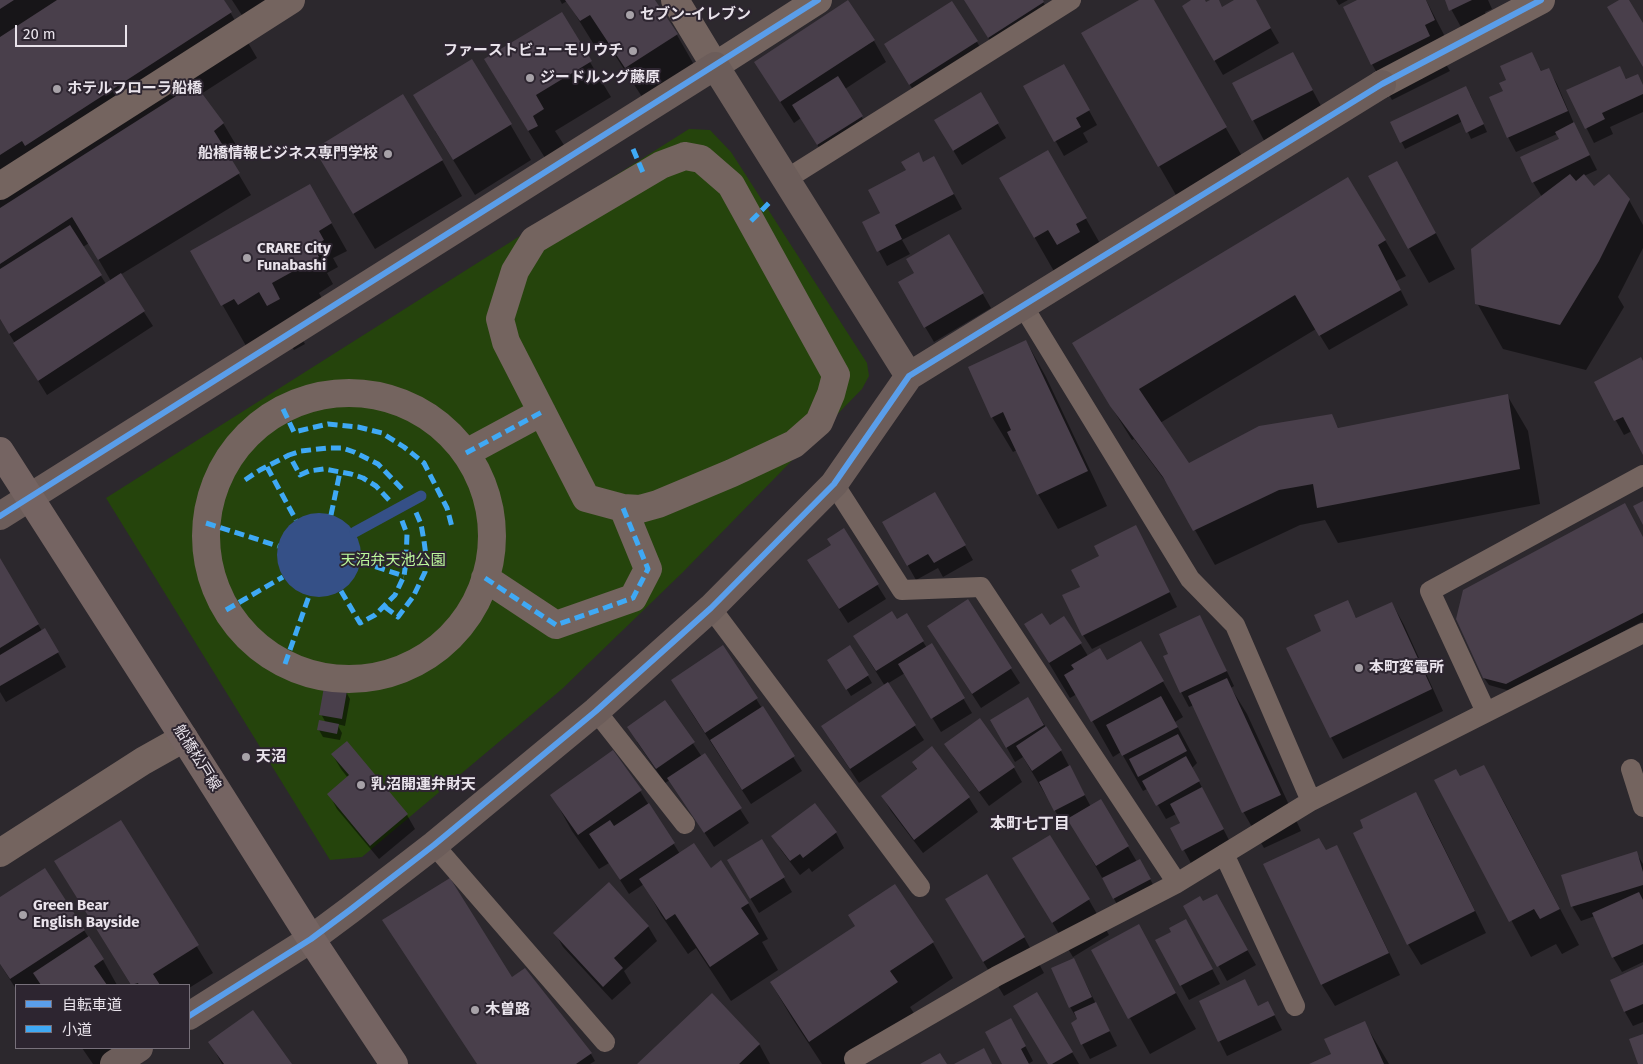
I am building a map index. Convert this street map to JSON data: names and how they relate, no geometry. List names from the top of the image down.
{
  "streets": {
    "main road": ["船橋松戸線"]
  },
  "districts": ["本町七丁目"],
  "parks": ["天沼弁天池公園"],
  "places": [
    "セブン-イレブン",
    "ファーストビューモリウチ",
    "ジードルング藤原",
    "ホテルフローラ船橋",
    "船橋情報ビジネス専門学校",
    "CRARE City Funabashi",
    "本町変電所",
    "天沼",
    "乳沼開運弁財天",
    "Green Bear English Bayside",
    "木曽路"
  ],
  "legend": ["自転車道", "小道"],
  "scale_bar": "20 m"
}
